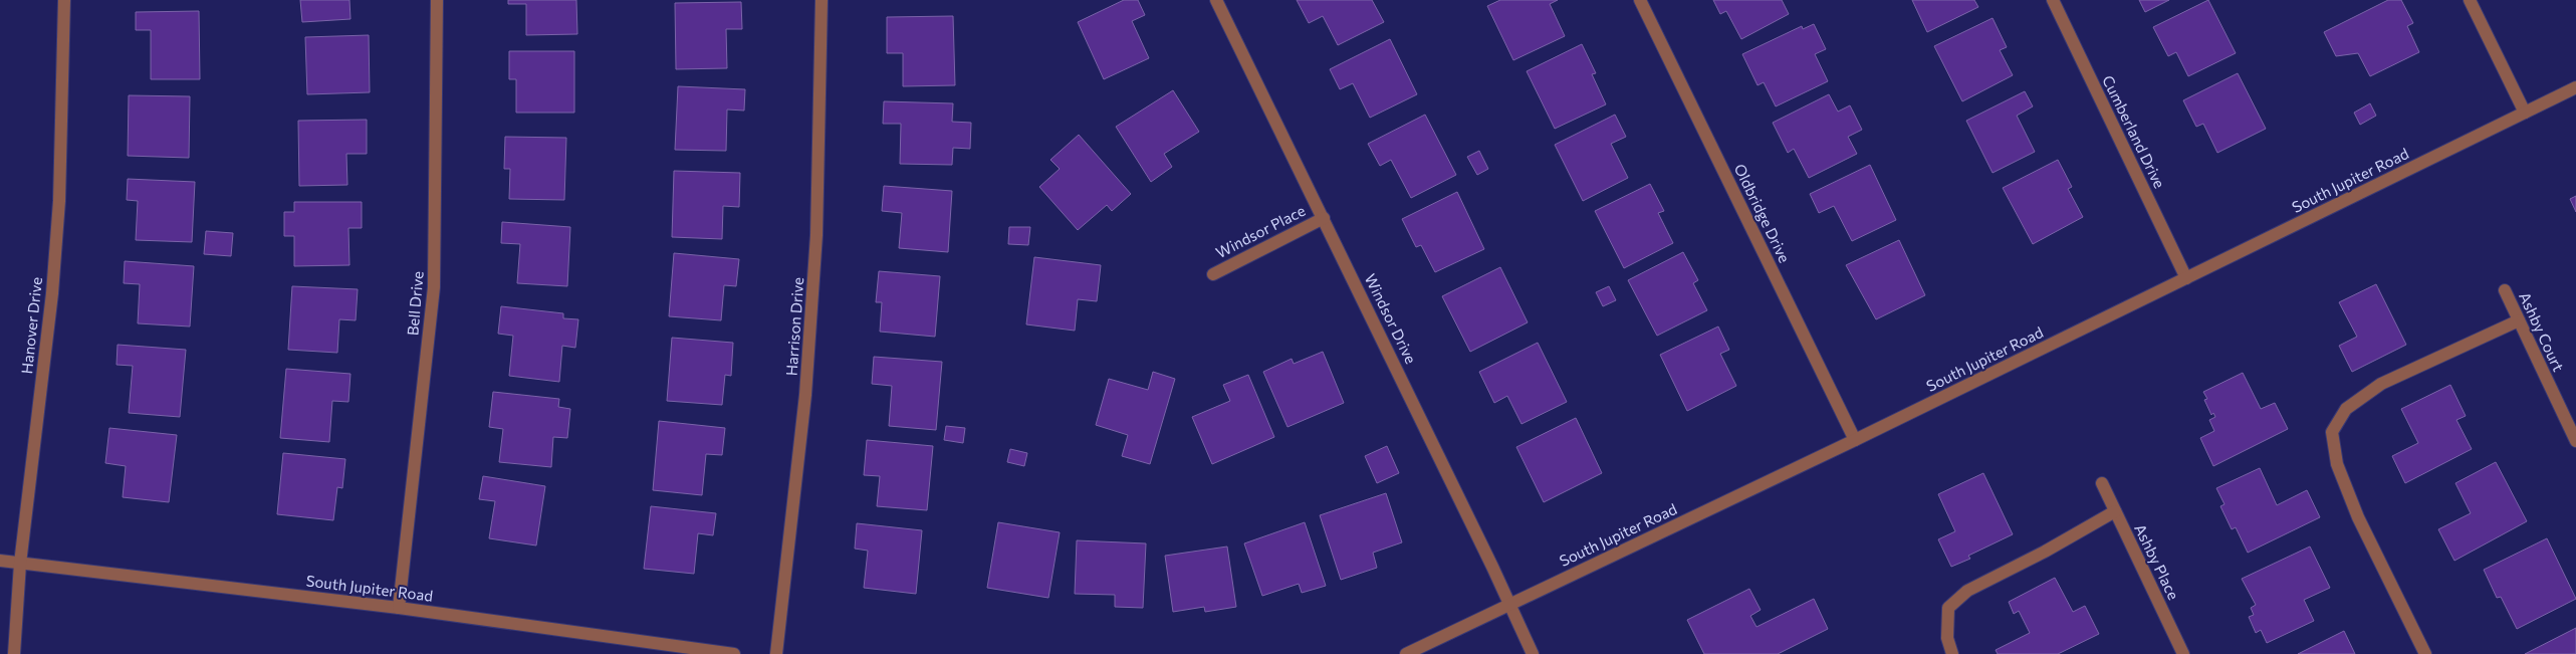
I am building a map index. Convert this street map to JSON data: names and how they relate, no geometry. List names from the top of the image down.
{
  "streets": {
    "street": [
      "Cumberland Drive",
      "South Jupiter Road",
      "Oldbridge Drive",
      "Windsor Place",
      "Bell Drive",
      "Windsor Drive",
      "Hanover Drive",
      "Harrison Drive",
      "Ashby Court",
      "Ashby Place"
    ]
  },
  "crossings": [
    ["Cumberland Drive", "South Jupiter Road"],
    ["South Jupiter Road", "Oldbridge Drive"],
    ["South Jupiter Road", "Bell Drive"],
    ["South Jupiter Road", "Windsor Drive"],
    ["South Jupiter Road", "Hanover Drive"],
    ["Windsor Place", "Windsor Drive"]
  ]
}
